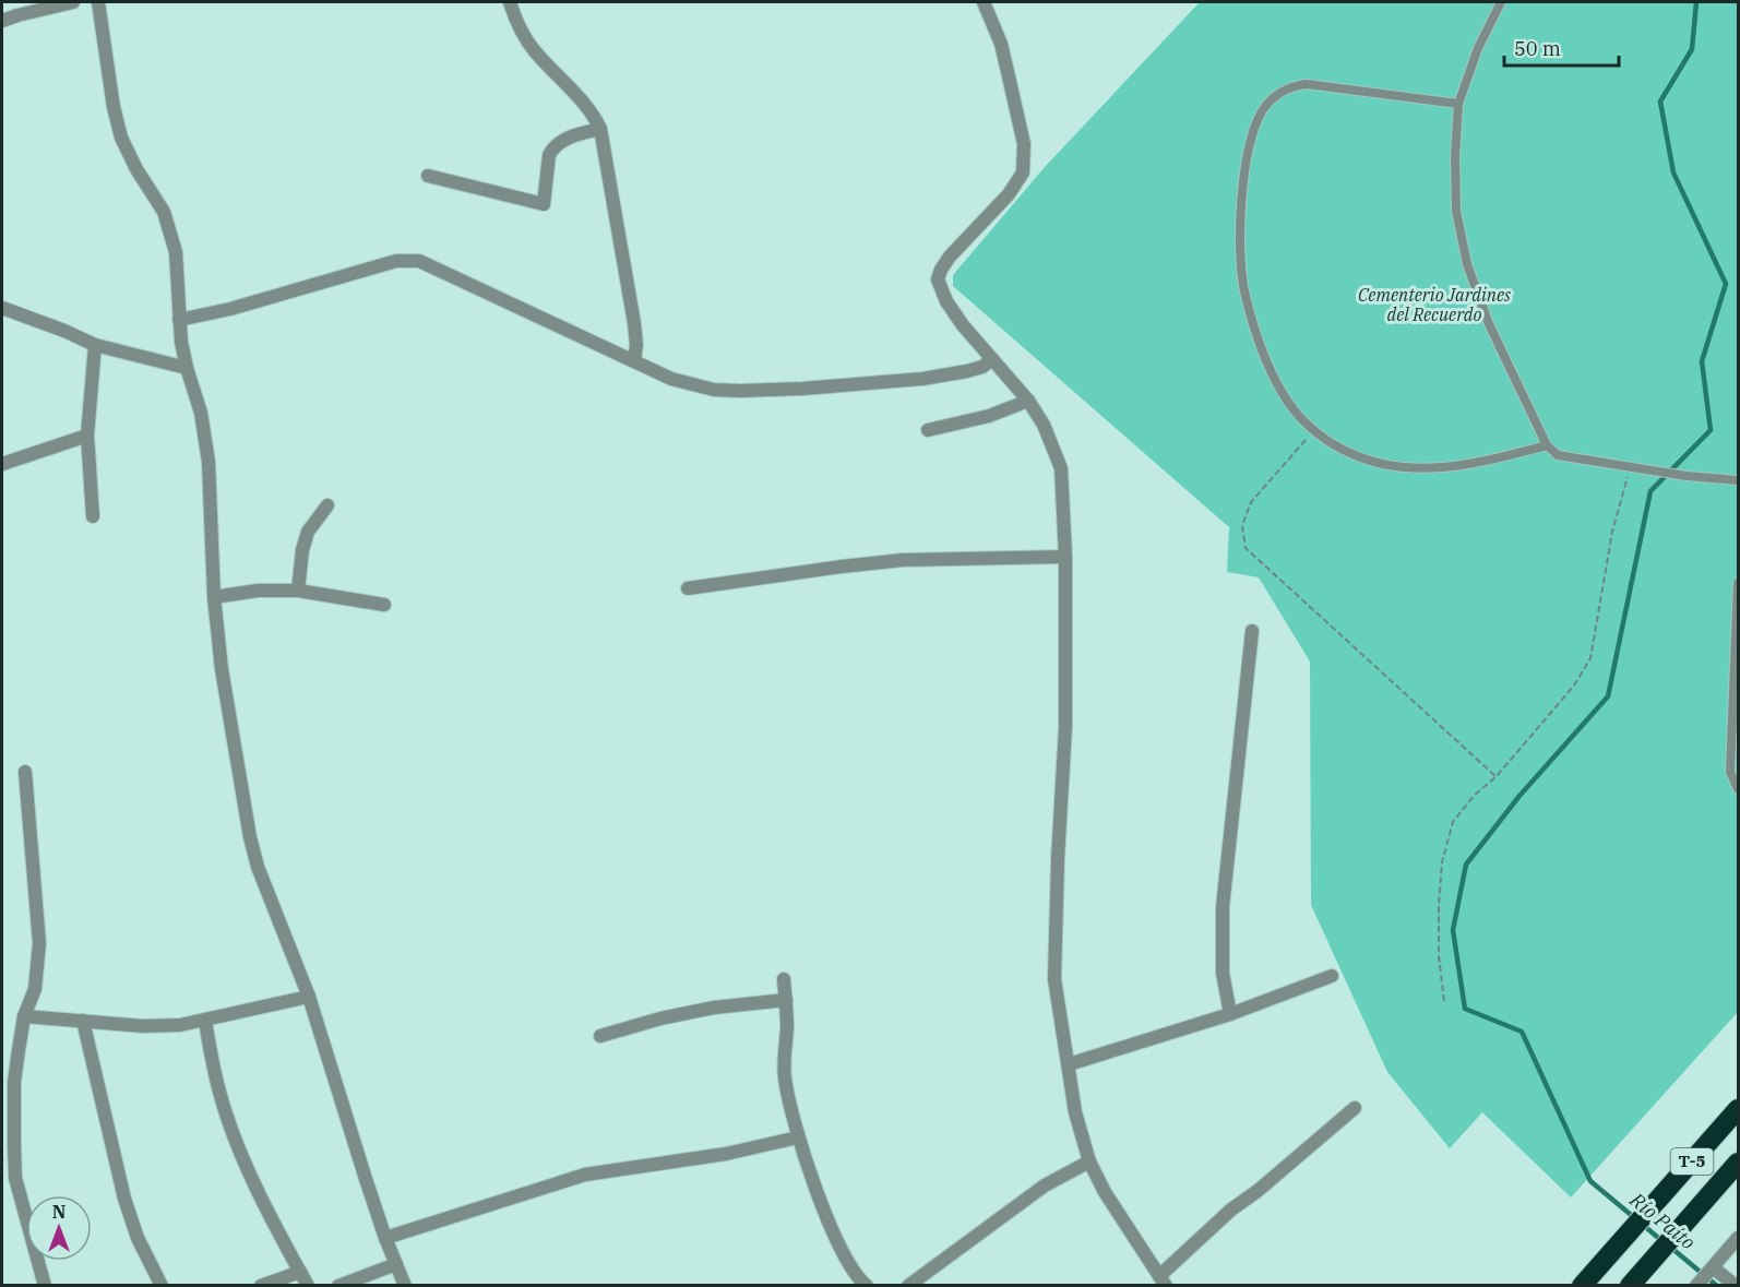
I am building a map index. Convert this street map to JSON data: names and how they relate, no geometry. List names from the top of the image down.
{
  "streets": {
    "highway": ["T-5"]
  },
  "water": ["Río Paíto"],
  "parks": ["Cementerio Jardines del Recuerdo"],
  "scale_bar": "50 m",
  "north": "top"
}
